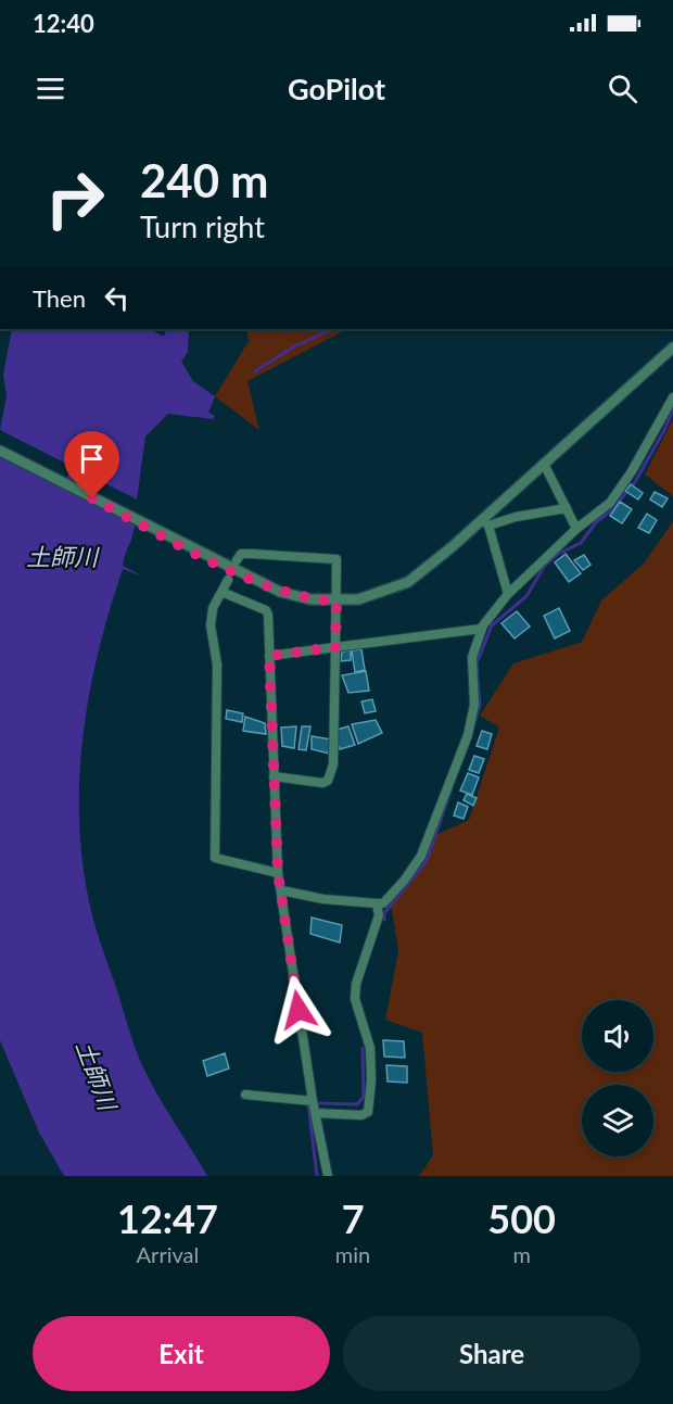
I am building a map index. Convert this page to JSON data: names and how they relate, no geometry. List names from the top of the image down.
{
  "water": ["土師川"],
  "page": {
    "status": "12:40",
    "header": "GoPilot",
    "turn": ["240 m", "Turn right"],
    "then": "Then",
    "eta": [
      "12:47",
      "Arrival",
      "7",
      "min",
      "500",
      "m"
    ],
    "buttons": ["Exit", "Share"]
  }
}
